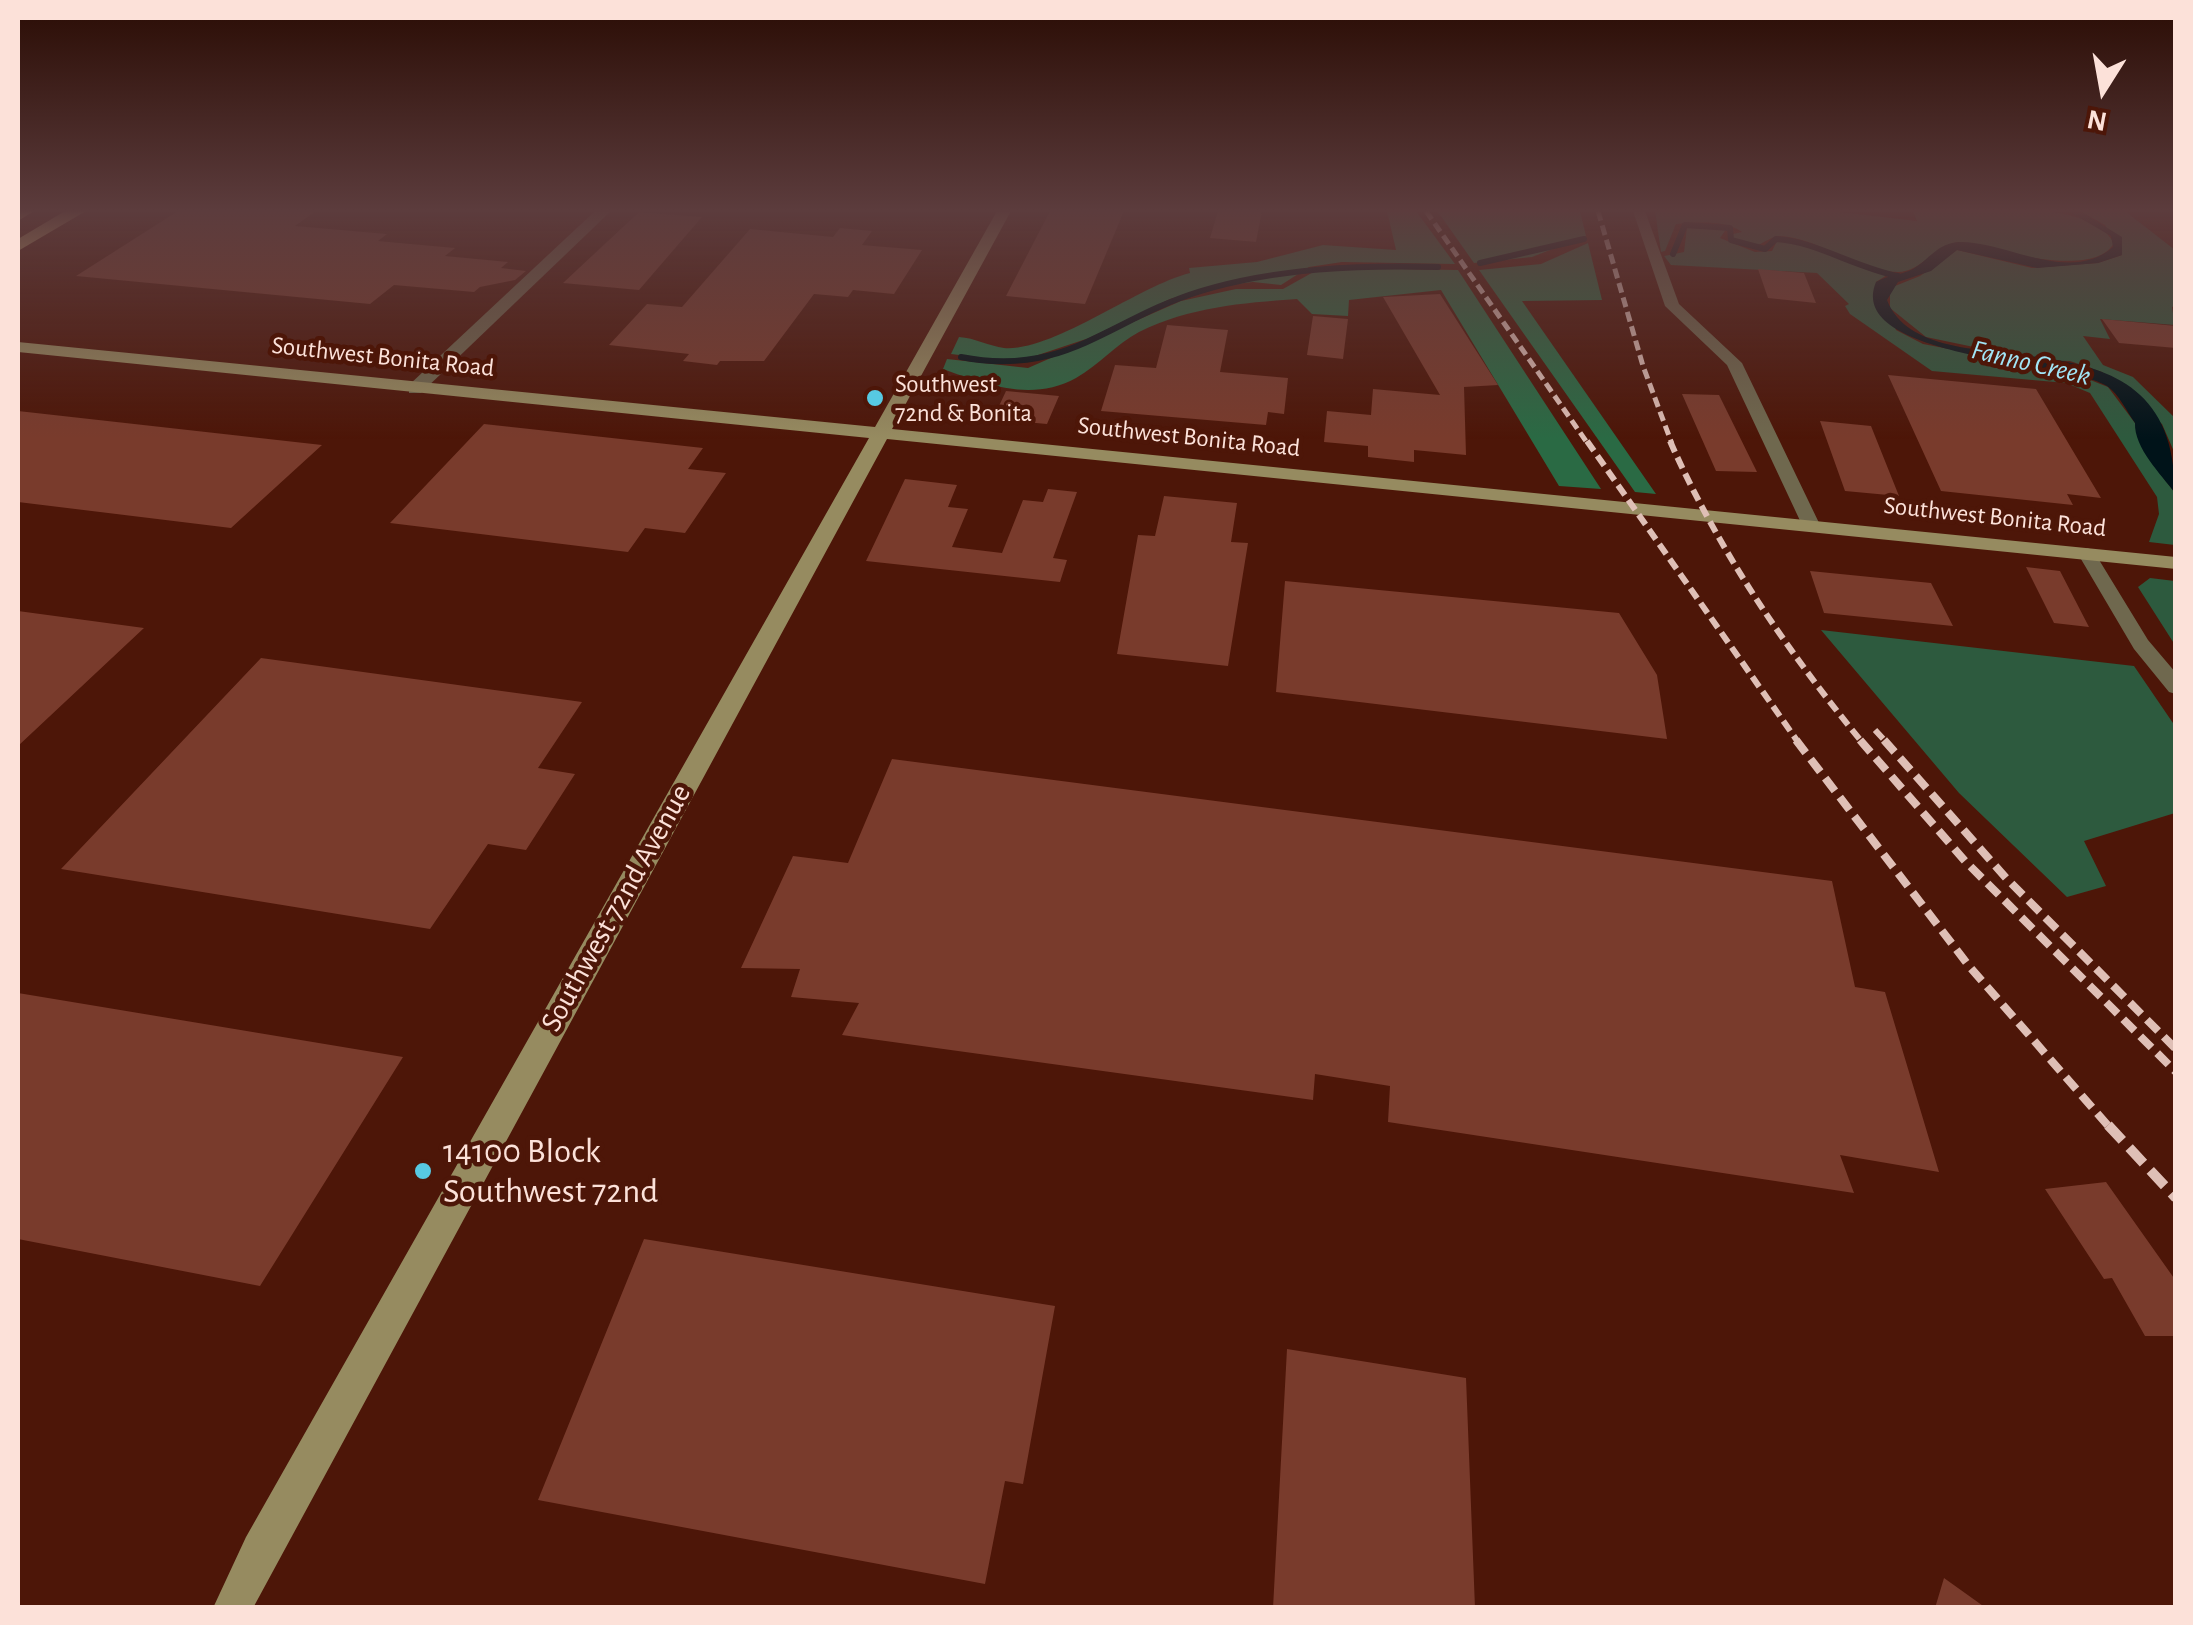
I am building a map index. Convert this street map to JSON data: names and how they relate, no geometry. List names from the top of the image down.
{
  "streets": {
    "main road": ["Southwest Bonita Road", "Southwest 72nd Avenue"]
  },
  "crossings": [
    ["Southwest Bonita Road", "Southwest 72nd Avenue"]
  ],
  "water": ["Fanno Creek"],
  "places": ["Southwest 72nd & Bonita", "14100 Block Southwest 72nd"],
  "north": "bottom"
}
